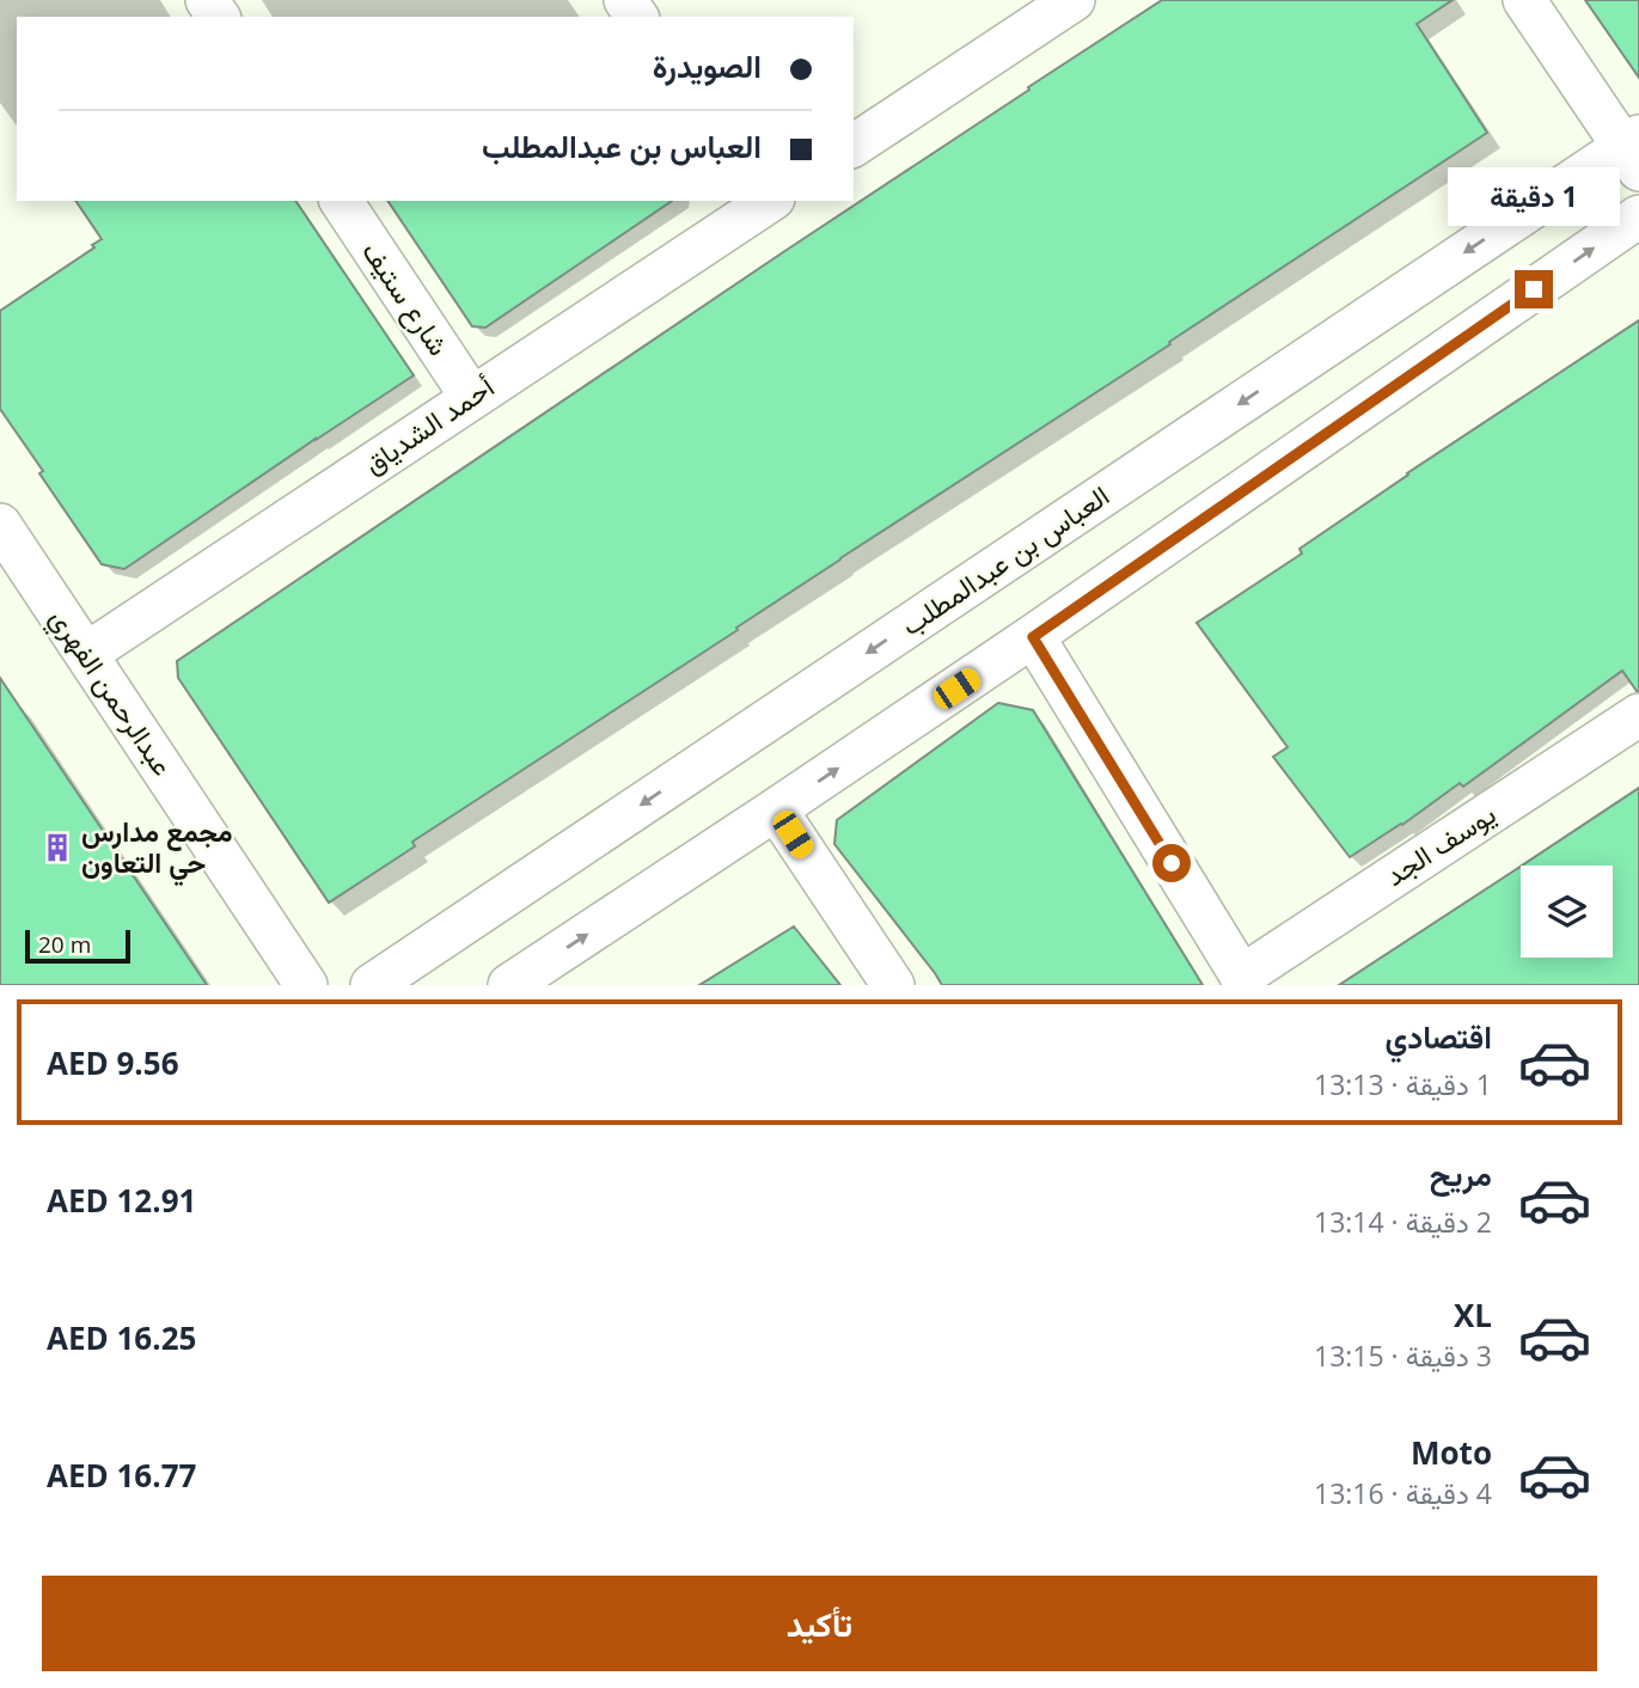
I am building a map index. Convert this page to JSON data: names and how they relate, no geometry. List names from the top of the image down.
{
  "streets": {
    "street": [
      "شارع ستيف",
      "أحمد الشدياق",
      "العباس بن عبدالمطلب",
      "عبدالرحمن الفهري",
      "يوسف الجد"
    ]
  },
  "crossings": [
    ["شارع ستيف", "أحمد الشدياق"],
    ["أحمد الشدياق", "عبدالرحمن الفهري"]
  ],
  "places": {
    "building": ["مجمع مدارس حي التعاون"]
  },
  "scale_bar": "20 m",
  "page": {
    "banner": ["الصويدرة", "العباس بن عبدالمطلب"],
    "bubble": "1 دقيقة",
    "scale": "20 m",
    "list": [
      {
        "name": "اقتصادي",
        "note": "1 دقيقة · 13:13",
        "value": "AED 9.56"
      },
      {
        "name": "مريح",
        "note": "2 دقيقة · 13:14",
        "value": "AED 12.91"
      },
      {
        "name": "XL",
        "note": "3 دقيقة · 13:15",
        "value": "AED 16.25"
      },
      {
        "name": "Moto",
        "note": "4 دقيقة · 13:16",
        "value": "AED 16.77"
      }
    ],
    "buttons": "تأكيد"
  }
}
